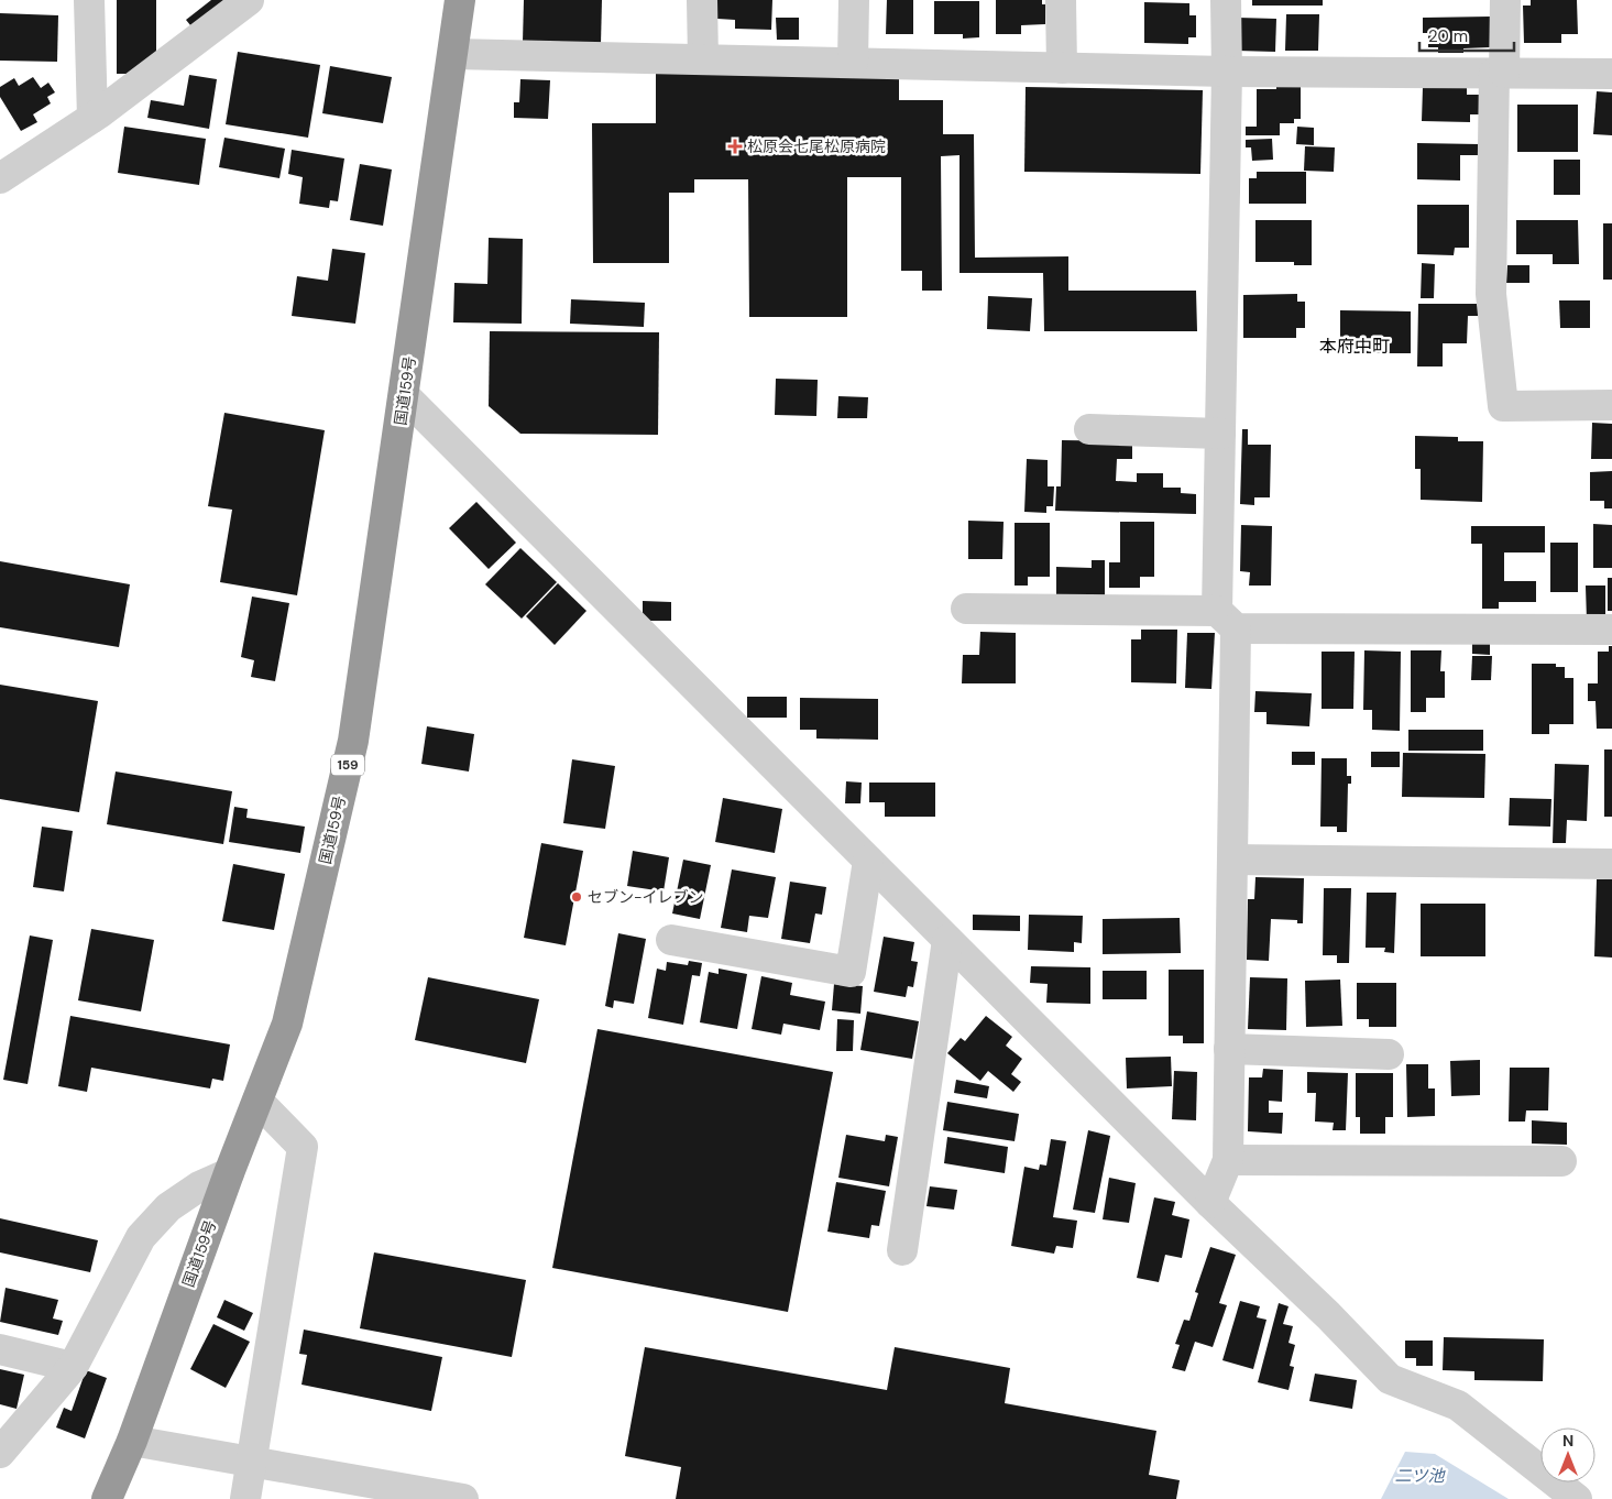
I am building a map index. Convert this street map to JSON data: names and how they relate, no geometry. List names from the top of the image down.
{
  "streets": {
    "highway": ["国道159号", "159"]
  },
  "districts": ["本府中町"],
  "water": ["二ツ池"],
  "places": {
    "health": ["松原会七尾松原病院"],
    "other": ["セブン-イレブン"]
  },
  "scale_bar": "20 m",
  "north": "top"
}
